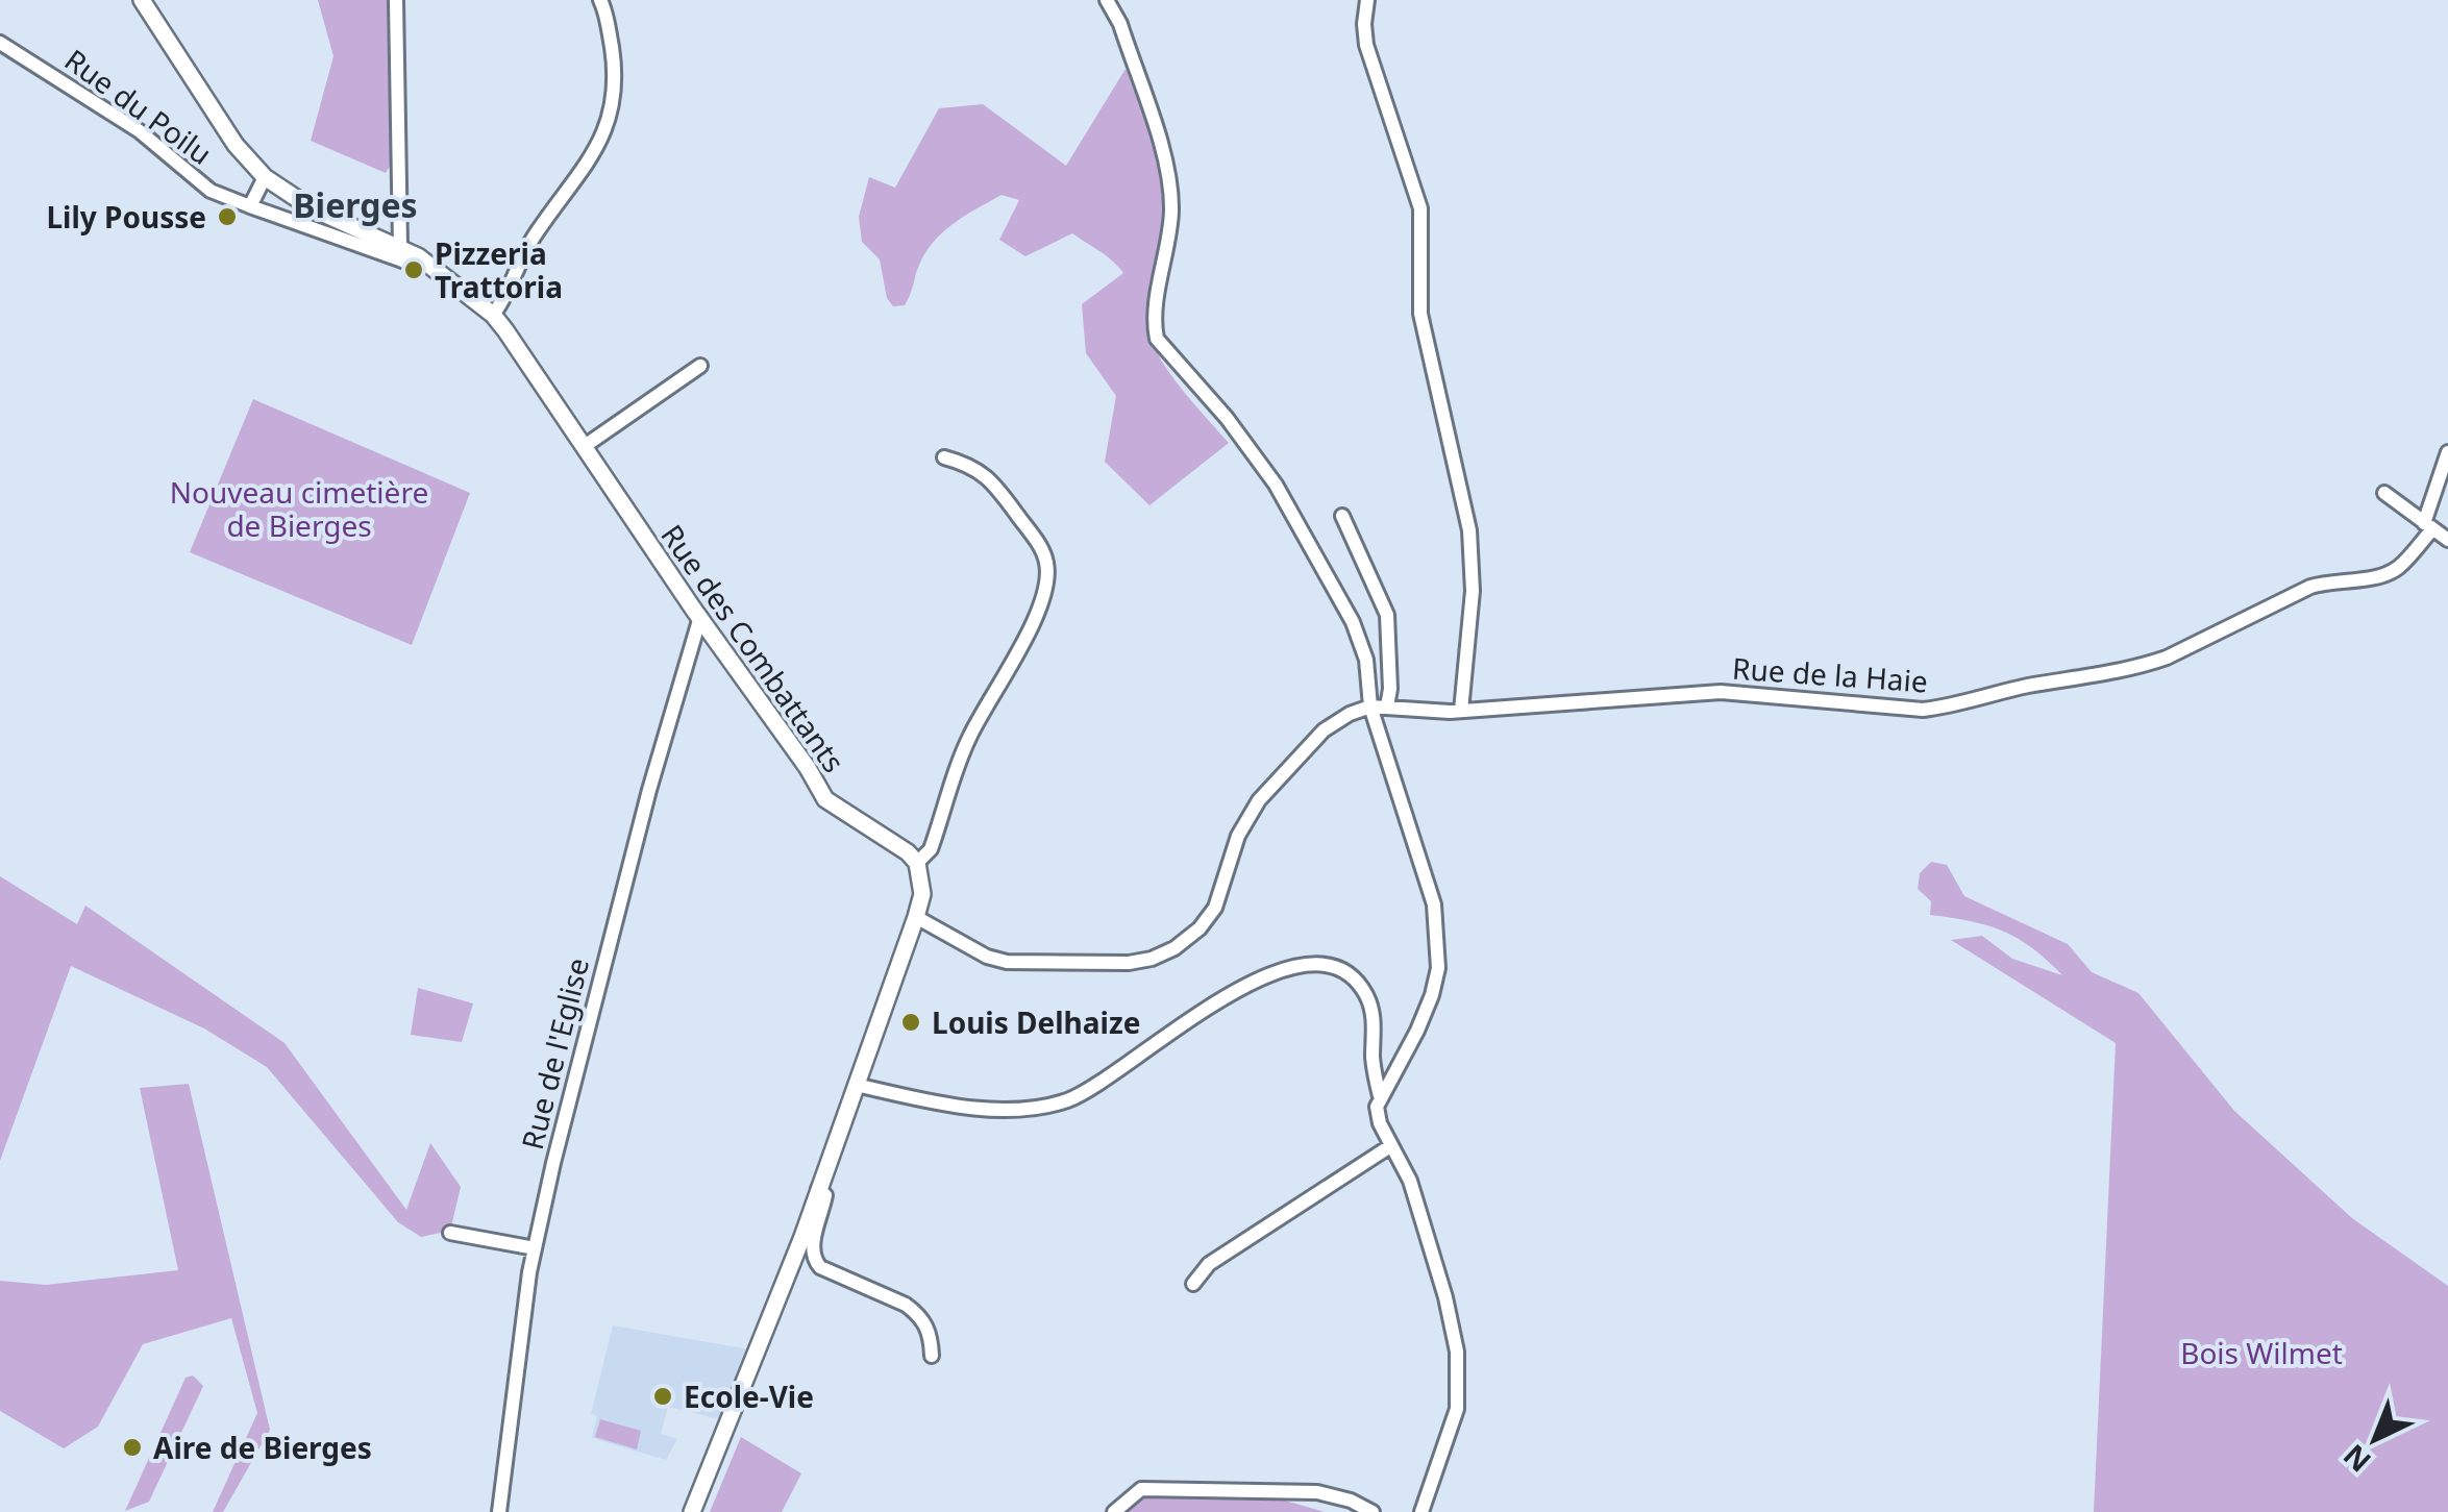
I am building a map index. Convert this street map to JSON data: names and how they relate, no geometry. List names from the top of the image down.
{
  "streets": {
    "street": [
      "Rue du Poilu",
      "Rue des Combattants",
      "Rue de la Haie",
      "Rue de l'Eglise"
    ]
  },
  "crossings": [
    ["Rue du Poilu", "Rue des Combattants"],
    ["Rue des Combattants", "Rue de l'Eglise"]
  ],
  "districts": ["Bierges"],
  "parks": ["Nouveau cimetière de Bierges", "Bois Wilmet"],
  "places": [
    "Lily Pousse",
    "Pizzeria Trattoria",
    "Louis Delhaize",
    "Ecole-Vie",
    "Aire de Bierges"
  ],
  "north": "bottom left"
}
